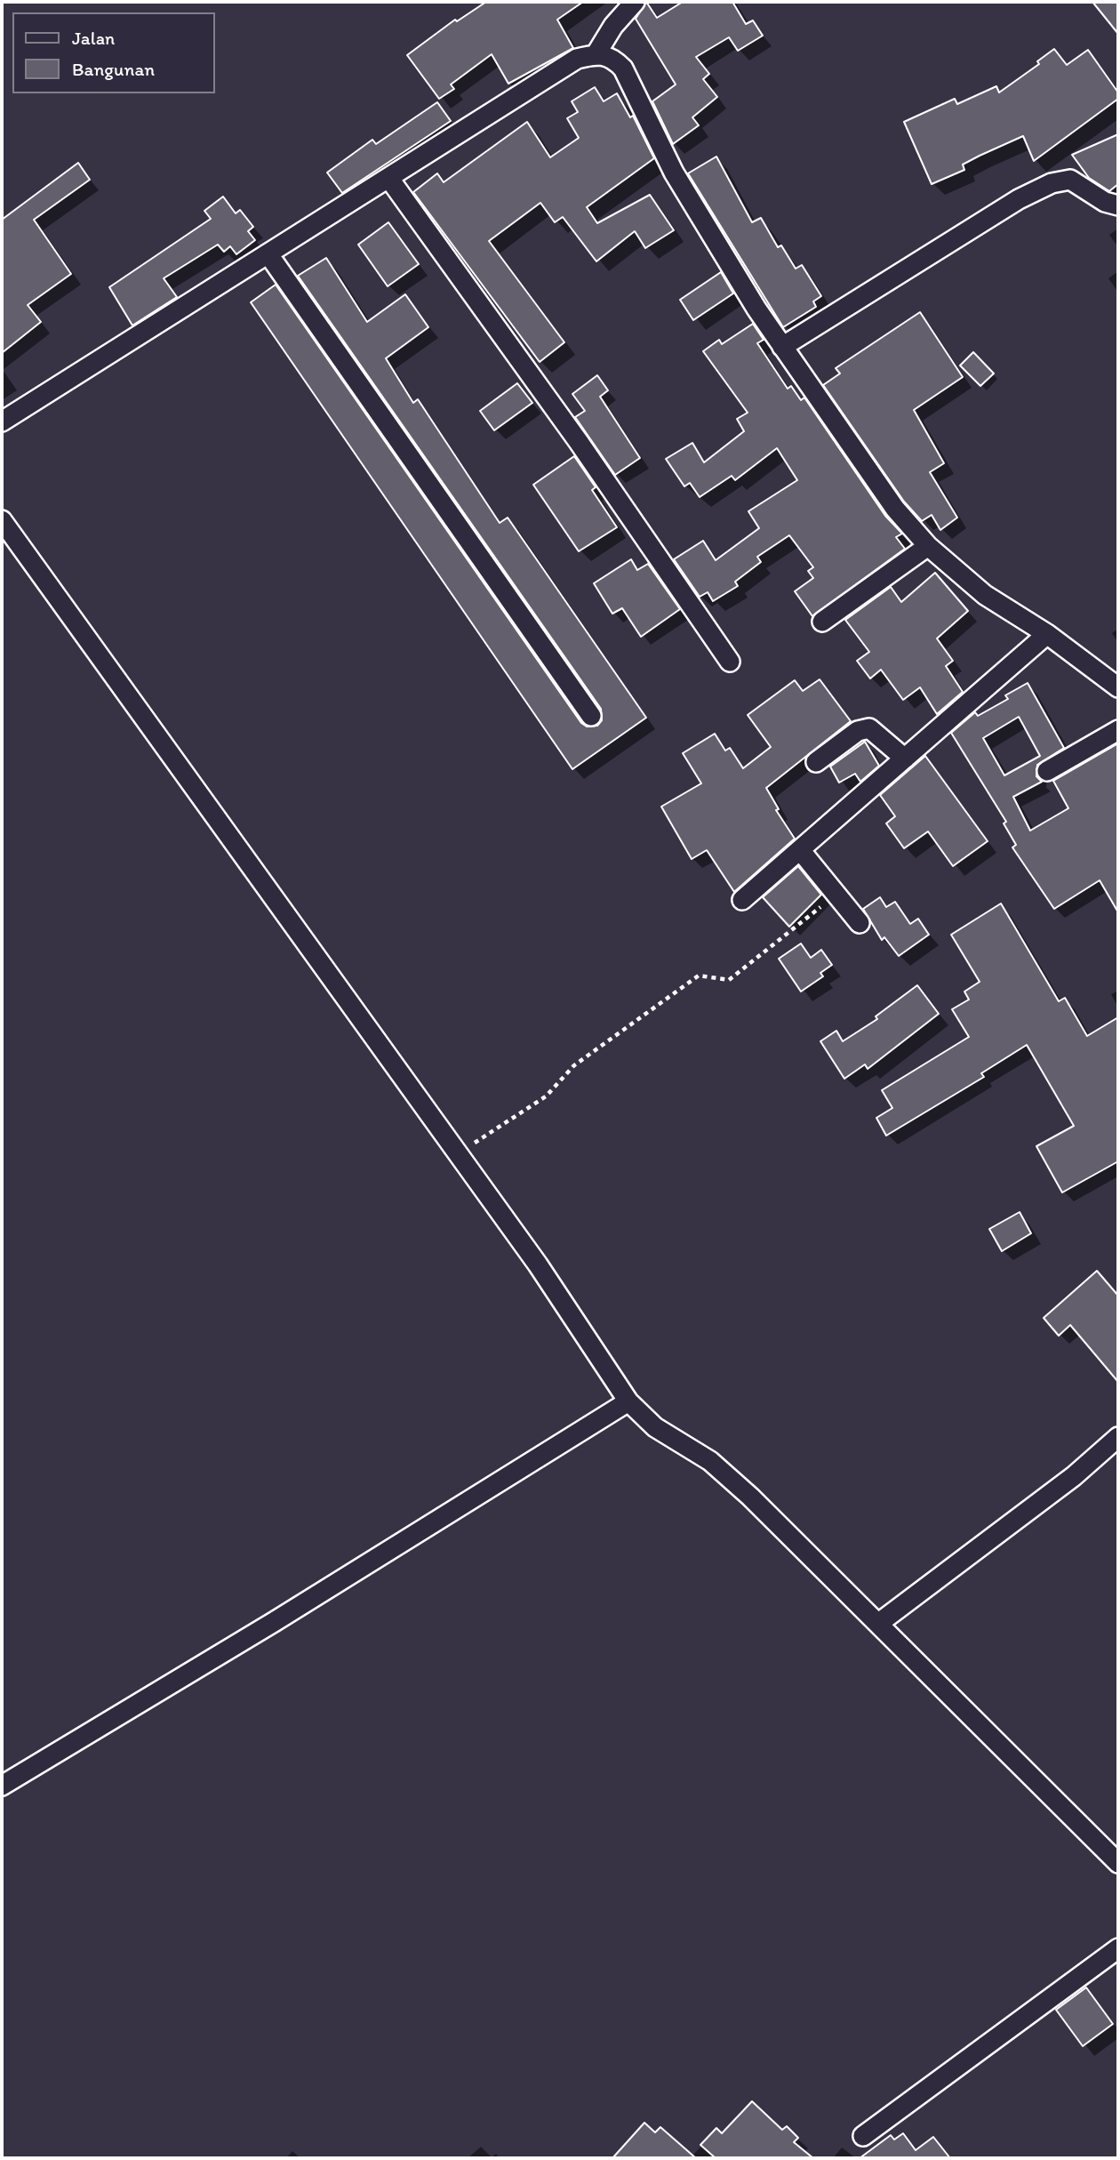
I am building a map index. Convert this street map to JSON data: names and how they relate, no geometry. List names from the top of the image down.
{
  "legend": ["Jalan", "Bangunan"]
}
